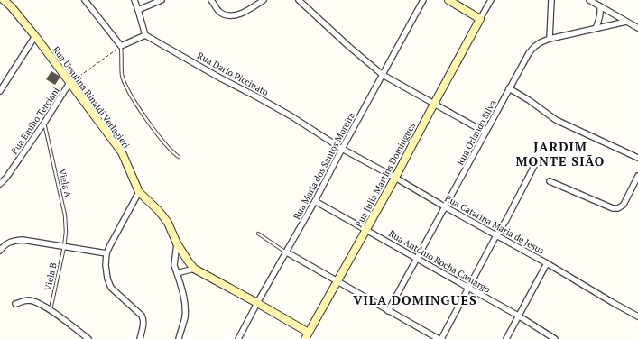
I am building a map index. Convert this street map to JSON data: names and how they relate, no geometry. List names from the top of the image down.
{
  "streets": {
    "street": [
      "Rua Dario Piccinato",
      "Rua Ursulina Rinaldi Verlagieri",
      "Rua Emílio Terciani",
      "Rua Orlando Silva",
      "Rua Maria dos Santos Moreira",
      "Rua Julia Martins Domingues",
      "Rua Catarina Maria de Jesus",
      "Rua Antônio Rocha Camargo"
    ],
    "lane": ["Viela A", "Viela B"]
  },
  "crossings": [
    ["Rua Dario Piccinato", "Rua Maria dos Santos Moreira"],
    ["Rua Dario Piccinato", "Rua Catarina Maria de Jesus"],
    ["Rua Ursulina Rinaldi Verlagieri", "Rua Emílio Terciani"],
    ["Rua Ursulina Rinaldi Verlagieri", "Rua Maria dos Santos Moreira"],
    ["Rua Ursulina Rinaldi Verlagieri", "Rua Julia Martins Domingues"],
    ["Rua Emílio Terciani", "Viela A"],
    ["Rua Orlando Silva", "Rua Catarina Maria de Jesus"],
    ["Rua Orlando Silva", "Rua Antônio Rocha Camargo"],
    ["Rua Maria dos Santos Moreira", "Rua Catarina Maria de Jesus"],
    ["Rua Maria dos Santos Moreira", "Rua Antônio Rocha Camargo"],
    ["Rua Julia Martins Domingues", "Rua Catarina Maria de Jesus"],
    ["Rua Julia Martins Domingues", "Rua Antônio Rocha Camargo"],
    ["Viela A", "Viela B"]
  ],
  "districts": ["JARDIM MONTE SIÃO", "VILA DOMINGUES"]
}
